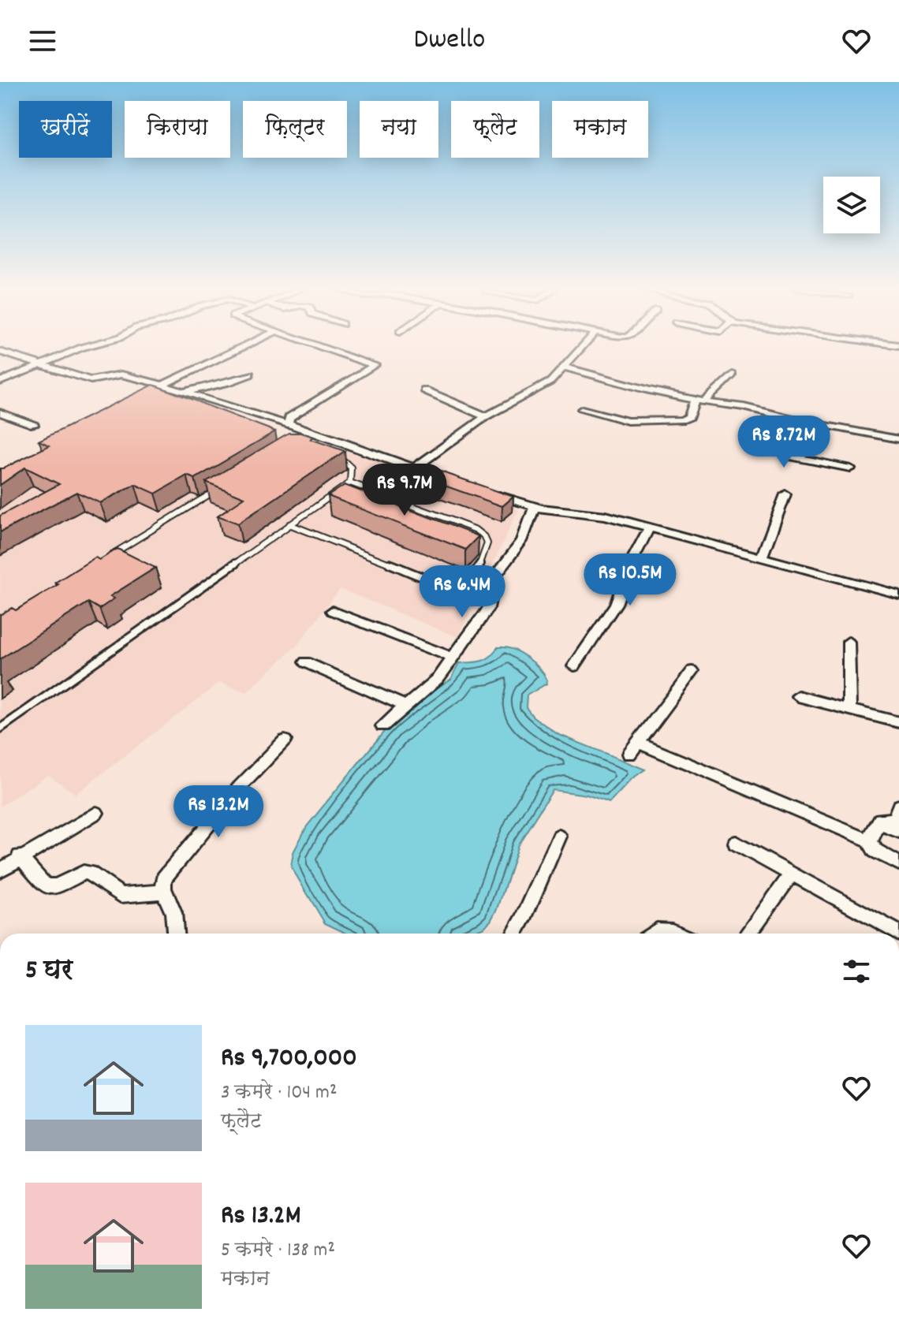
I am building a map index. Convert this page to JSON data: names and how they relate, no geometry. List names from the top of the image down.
{
  "page": {
    "header": "Dwello",
    "chip": [
      "खरीदें",
      "किराया",
      "फ़िल्टर",
      "नया",
      "फ़्लैट",
      "मकान"
    ],
    "price": [
      "Rs 8.72M",
      "Rs 9.7M",
      "Rs 10.5M",
      "Rs 6.4M",
      "Rs 13.2M"
    ],
    "heading": "5 घर",
    "list": [
      {
        "name": "Rs 9,700,000",
        "note": "3 कमरे · 104 m² · फ़्लैट"
      },
      {
        "name": "Rs 13.2M",
        "note": "5 कमरे · 138 m² · मकान"
      }
    ]
  }
}
